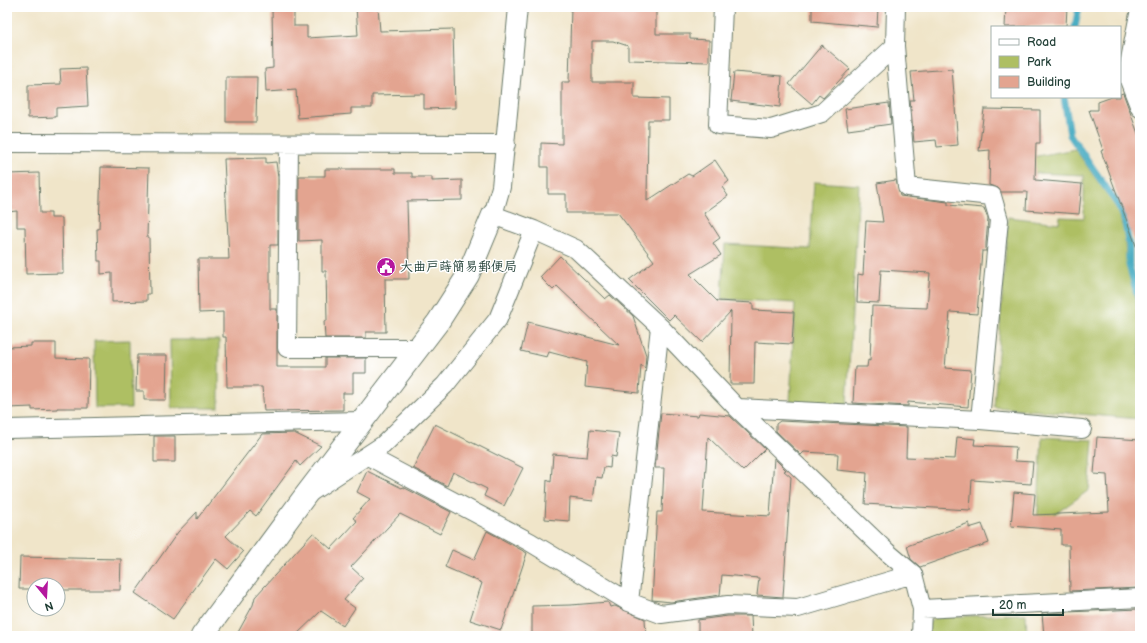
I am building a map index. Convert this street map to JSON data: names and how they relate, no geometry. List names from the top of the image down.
{
  "places": {
    "public building": ["大曲戸蒔簡易郵便局"]
  },
  "legend": ["Road", "Park", "Building"],
  "scale_bar": "20 m",
  "north": "bottom"
}
